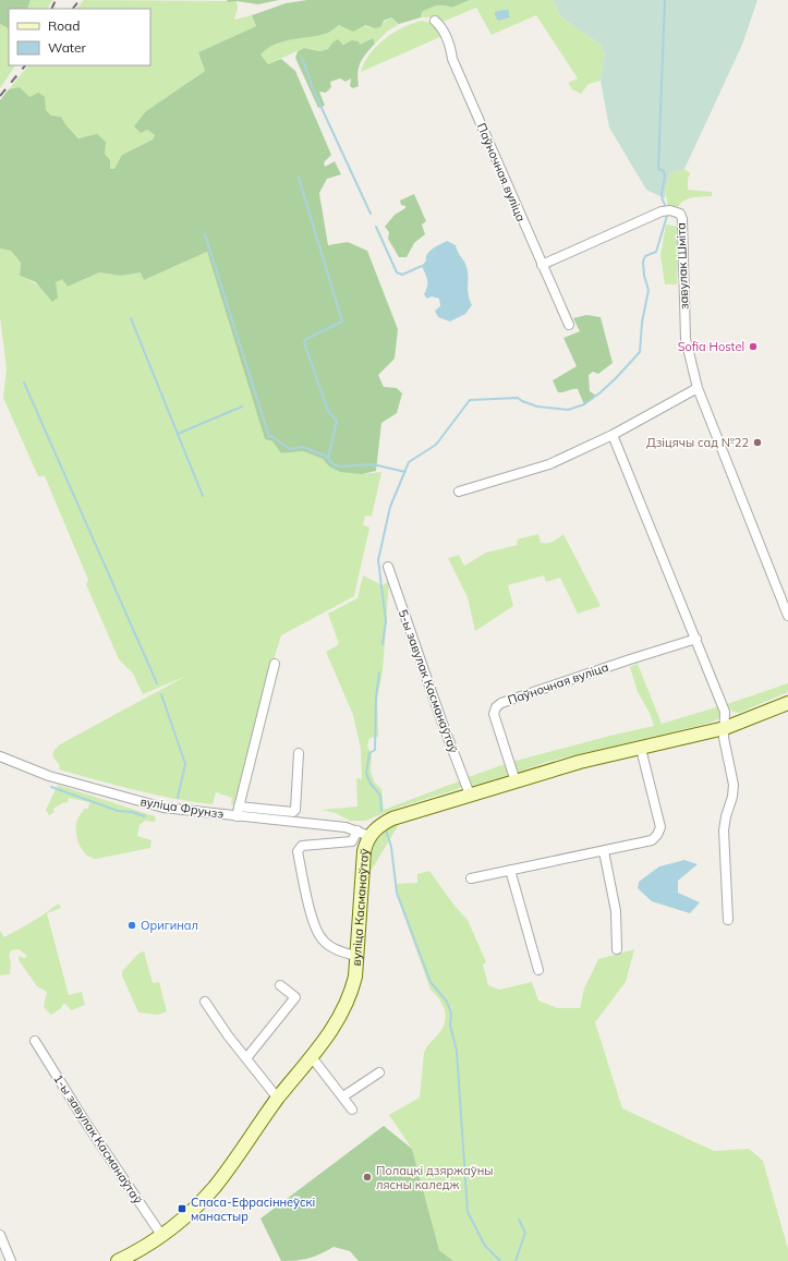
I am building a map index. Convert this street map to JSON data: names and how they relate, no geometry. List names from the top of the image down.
{
  "streets": {
    "main road": ["вуліца Касманаўтаў"],
    "street": [
      "Паўночная вуліца",
      "завулак Шміта",
      "5-ы завулак Касманаўтаў",
      "вуліца Фрунзэ",
      "1-ы завулак Касманаўтаў"
    ]
  },
  "crossings": [
    ["Паўночная вуліца", "завулак Шміта"],
    ["Паўночная вуліца", "вуліца Касманаўтаў"],
    ["5-ы завулак Касманаўтаў", "вуліца Касманаўтаў"],
    ["вуліца Фрунзэ", "вуліца Касманаўтаў"],
    ["вуліца Касманаўтаў", "1-ы завулак Касманаўтаў"]
  ],
  "places": {
    "other": [
      "Sofia Hostel",
      "Дзіцячы сад №22",
      "Оригинал",
      "Полацкі дзяржаўны лясны каледж"
    ],
    "transit": ["Спаса-Ефрасіннеўскі манастыр"]
  },
  "legend": ["Road", "Water"]
}
